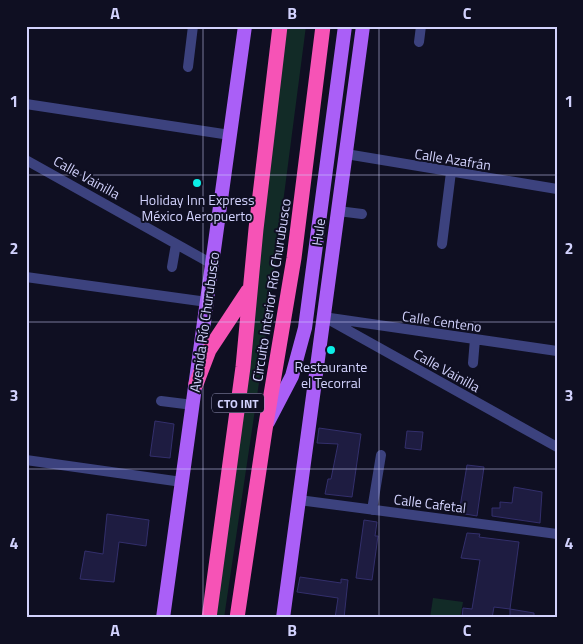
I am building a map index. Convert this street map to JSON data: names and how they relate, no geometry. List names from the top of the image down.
{
  "streets": {
    "highway": ["Circuito Interior Río Churubusco", "CTO INT"],
    "main road": ["Hule", "Avenida Río Churubusco"],
    "street": [
      "Calle Azafrán",
      "Calle Vainilla",
      "Calle Centeno",
      "Calle Cafetal"
    ]
  },
  "crossings": [
    ["Calle Vainilla", "Calle Centeno"],
    ["Calle Vainilla", "Avenida Río Churubusco"],
    ["Hule", "Circuito Interior Río Churubusco"]
  ],
  "places": ["Holiday Inn Express México Aeropuerto", "Restaurante el Tecorral"],
  "grid": {
    "columns": ["A", "B", "C"],
    "rows": [
      "1",
      "2",
      "3",
      "4"
    ]
  }
}
